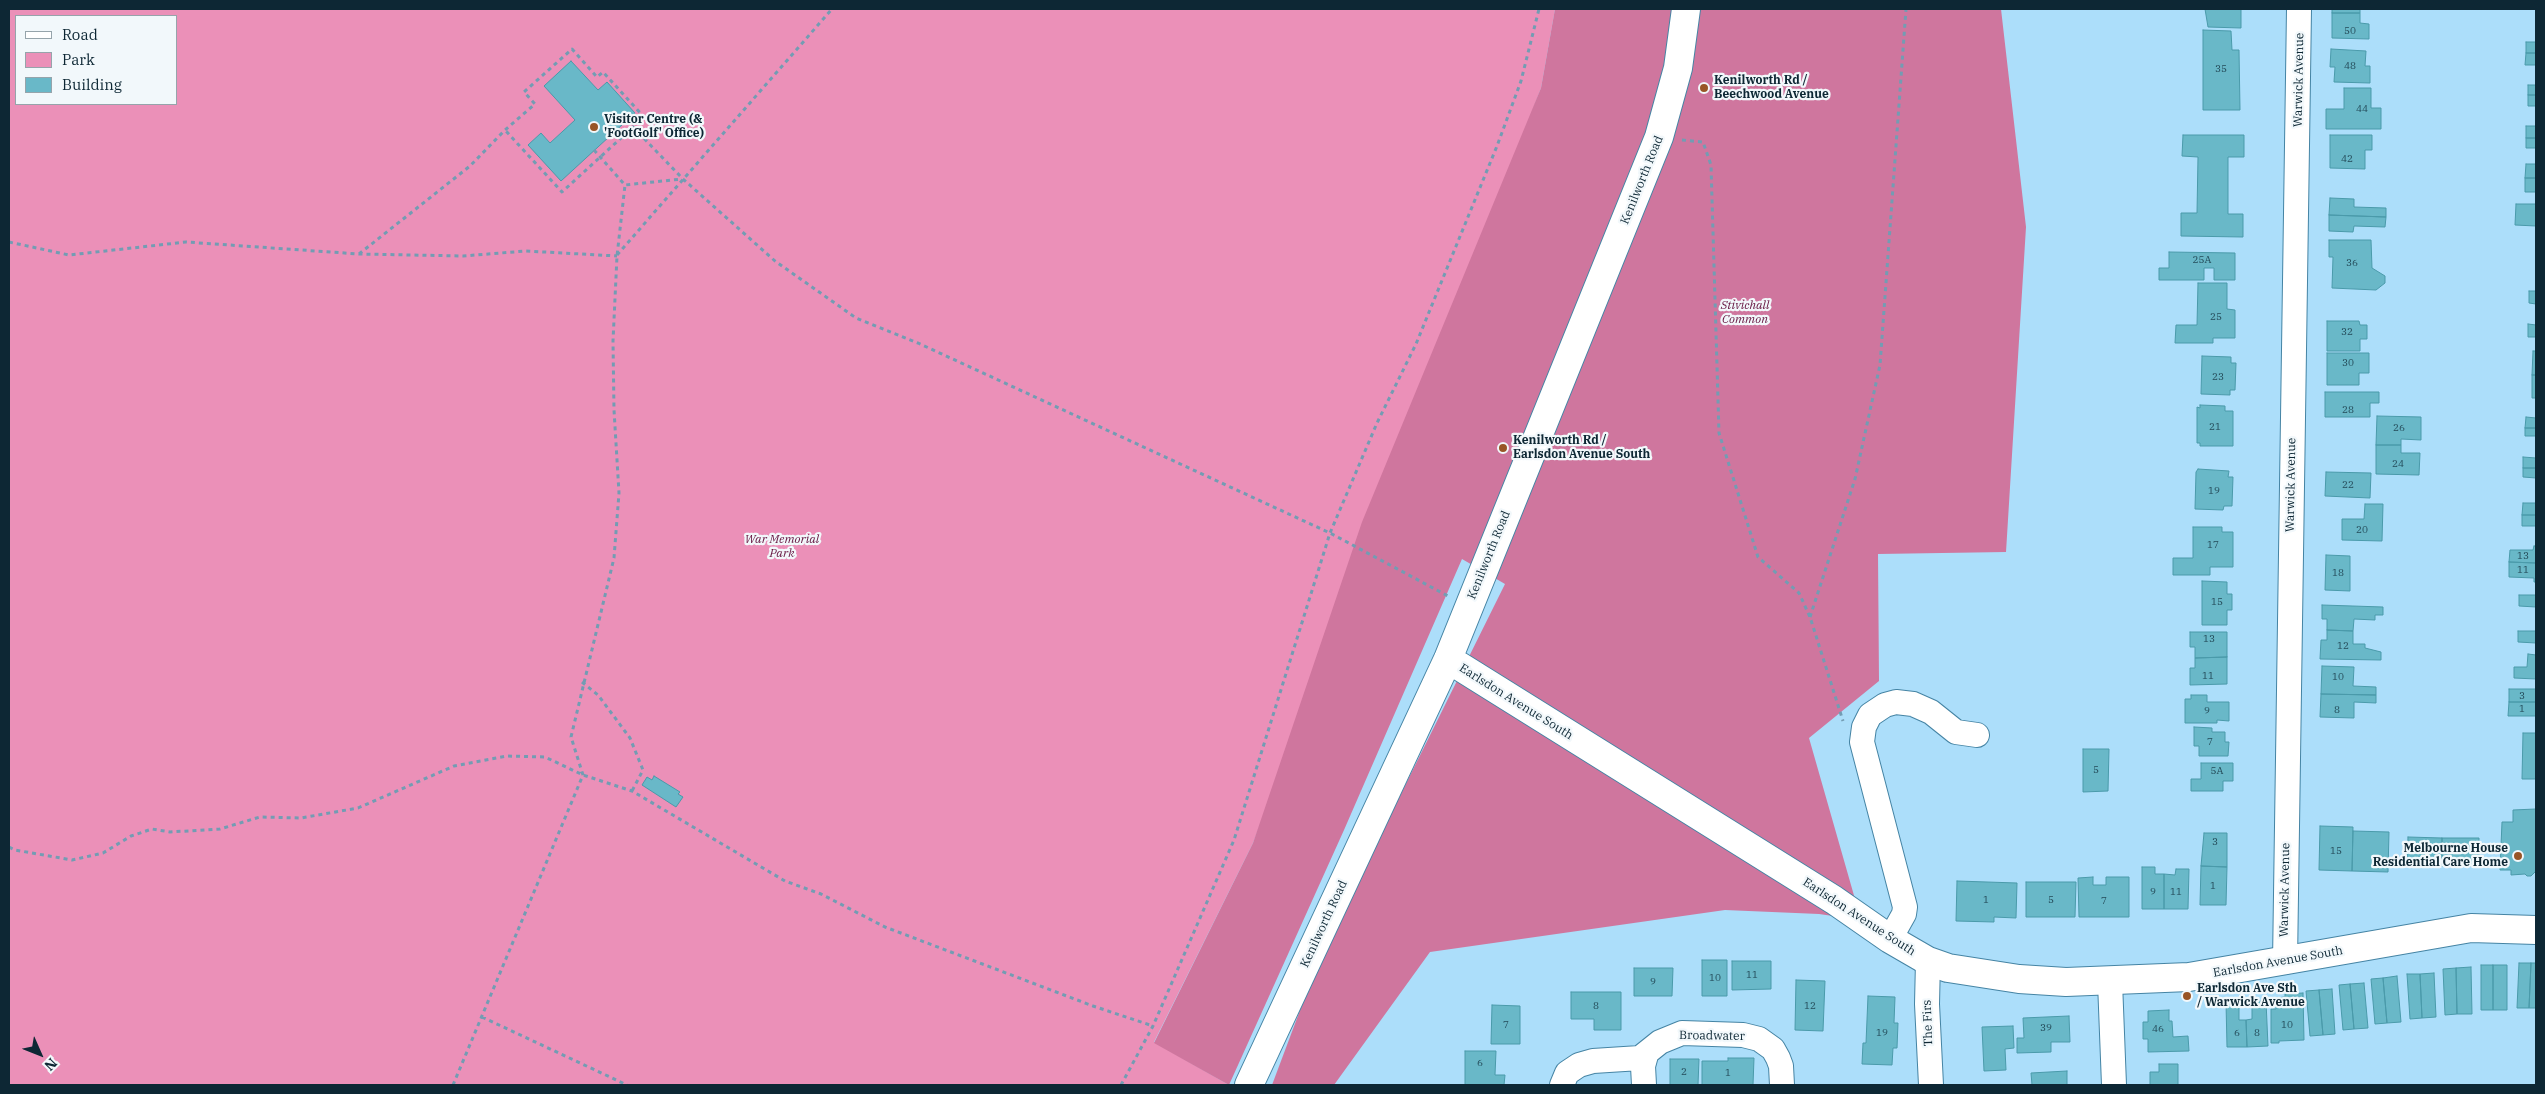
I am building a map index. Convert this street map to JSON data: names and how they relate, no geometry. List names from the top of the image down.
{
  "streets": {
    "main road": ["Kenilworth Road", "Earlsdon Avenue South"],
    "street": ["Warwick Avenue", "The Firs", "Broadwater"]
  },
  "crossings": [
    ["Warwick Avenue", "Earlsdon Avenue South"],
    ["Kenilworth Road", "Earlsdon Avenue South"],
    ["Earlsdon Avenue South", "The Firs"]
  ],
  "parks": ["Stivichall Common", "War Memorial Park"],
  "places": [
    "Kenilworth Rd / Beechwood Avenue",
    "Visitor Centre (& 'FootGolf' Office)",
    "Kenilworth Rd / Earlsdon Avenue South",
    "Melbourne House Residential Care Home",
    "Earlsdon Ave Sth / Warwick Avenue"
  ],
  "house_numbers": [
    "50",
    "48",
    "35",
    "44",
    "42",
    "25A",
    "36",
    "25",
    "32",
    "30",
    "23",
    "28",
    "21",
    "26",
    "24",
    "22",
    "19",
    "20",
    "17",
    "13",
    "11",
    "18",
    "15",
    "13",
    "12",
    "11",
    "10",
    "3",
    "1",
    "8",
    "9",
    "7",
    "5",
    "5A",
    "3",
    "15",
    "1",
    "9",
    "11",
    "1",
    "5",
    "7",
    "11",
    "10",
    "9",
    "8",
    "12",
    "7",
    "10",
    "39",
    "46",
    "19",
    "6",
    "8",
    "6",
    "2",
    "1"
  ],
  "legend": ["Road", "Park", "Building"],
  "north": "bottom right"
}
